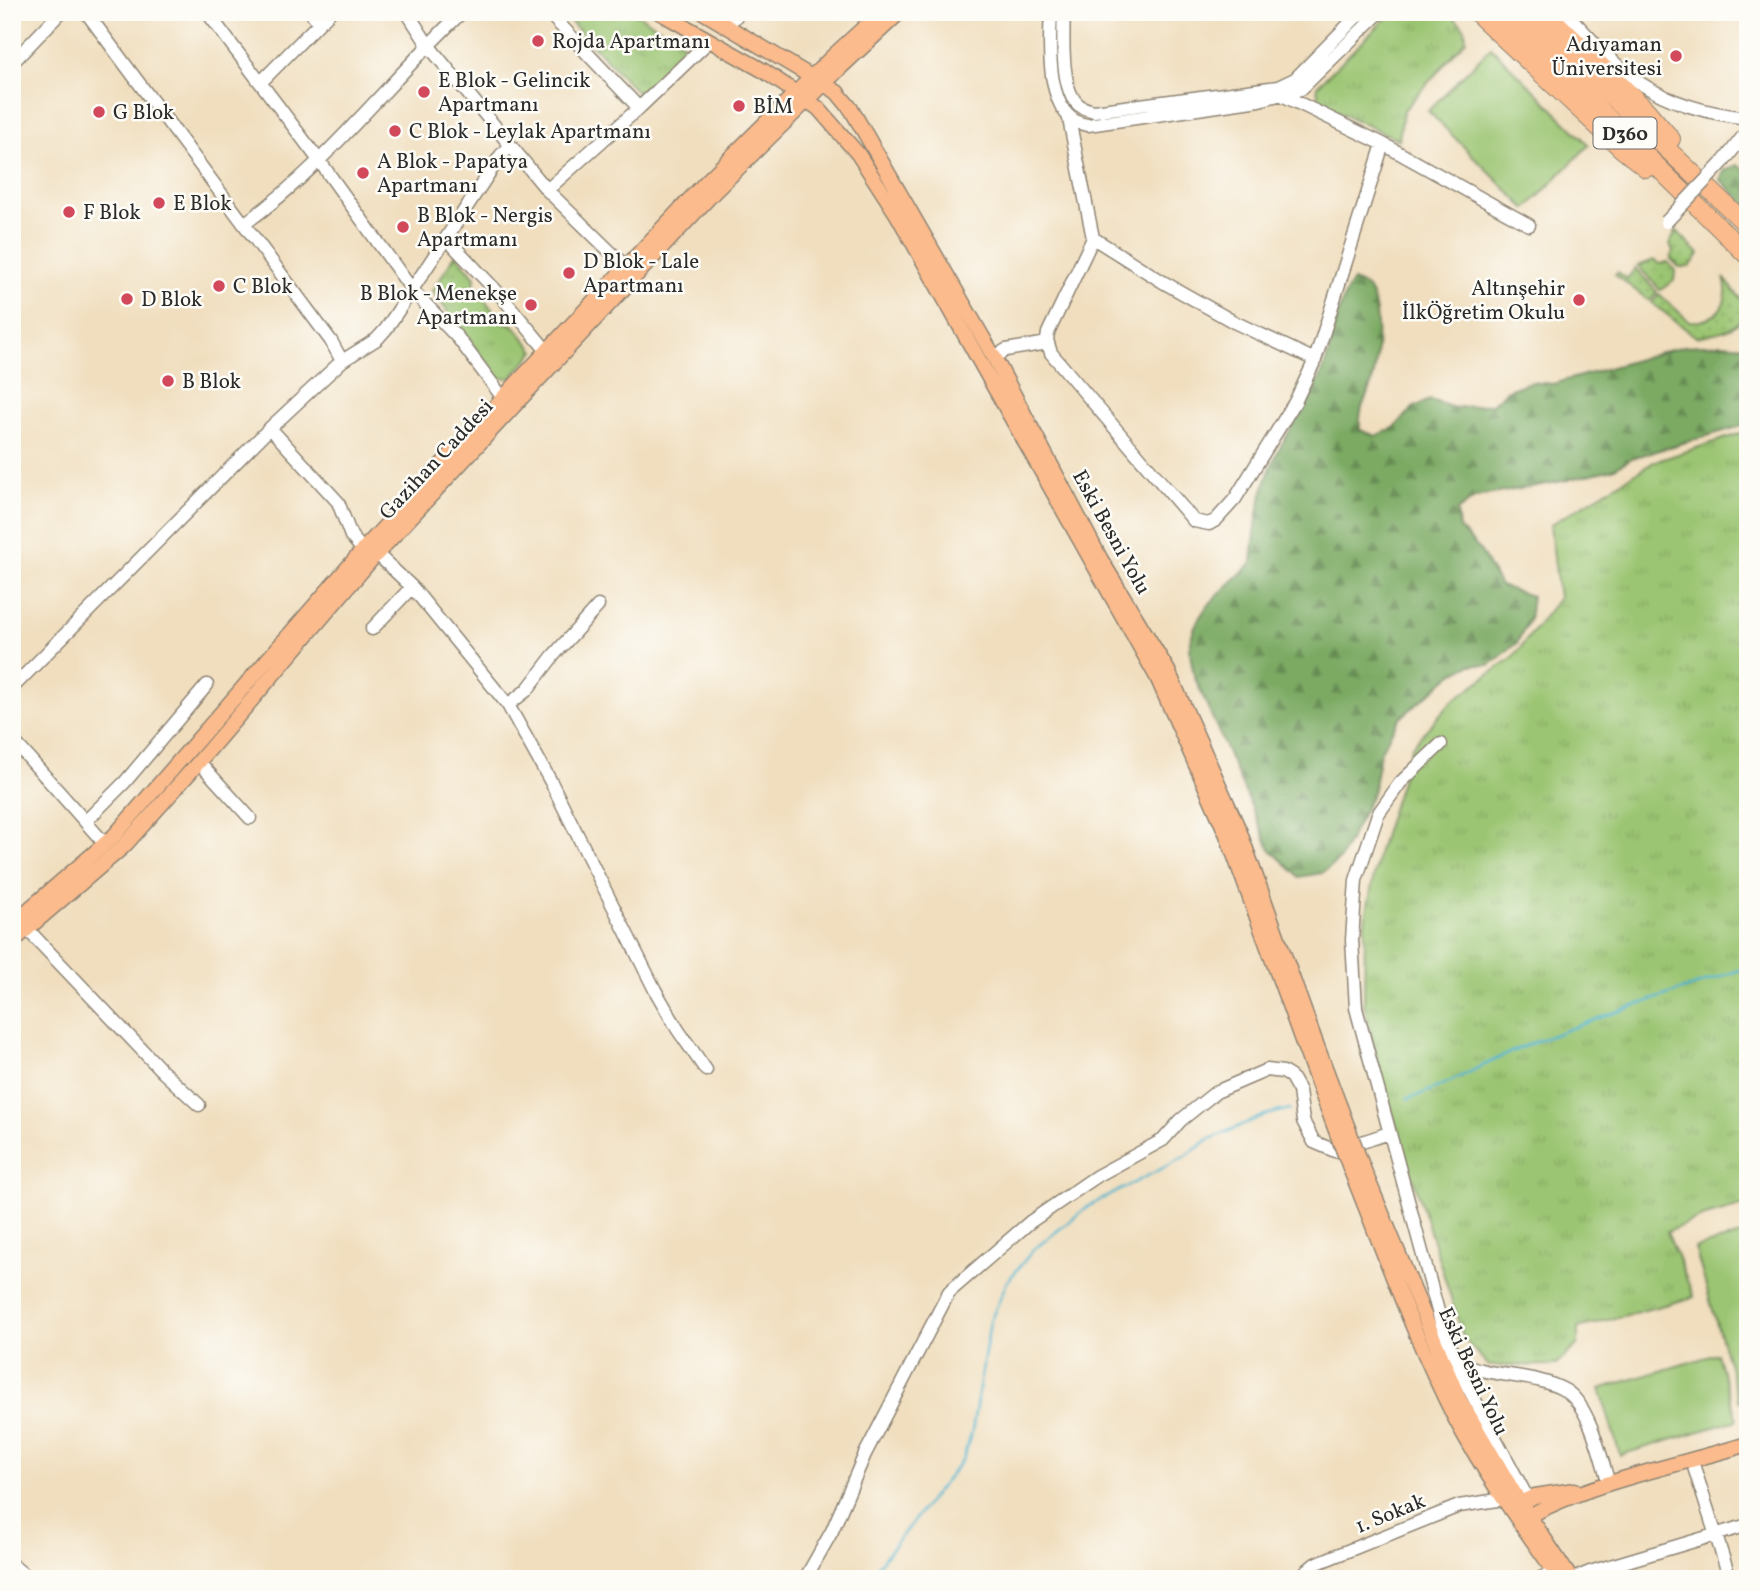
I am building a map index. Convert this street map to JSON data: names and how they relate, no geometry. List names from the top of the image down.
{
  "streets": {
    "highway": ["D360"],
    "main road": ["Gazihan Caddesi", "Eski Besni Yolu"],
    "street": ["1. Sokak"]
  },
  "crossings": [
    ["Gazihan Caddesi", "Eski Besni Yolu"],
    ["Eski Besni Yolu", "1. Sokak"]
  ],
  "places": [
    "Rojda Apartmanı",
    "Adıyaman Üniversitesi",
    "E Blok - Gelincik Apartmanı",
    "BİM",
    "G Blok",
    "C Blok - Leylak Apartmanı",
    "A Blok - Papatya Apartmanı",
    "E Blok",
    "F Blok",
    "B Blok - Nergis Apartmanı",
    "D Blok - Lale Apartmanı",
    "C Blok",
    "D Blok",
    "Altınşehir İlkÖğretim Okulu",
    "B Blok - Menekşe Apartmanı",
    "B Blok"
  ]
}
